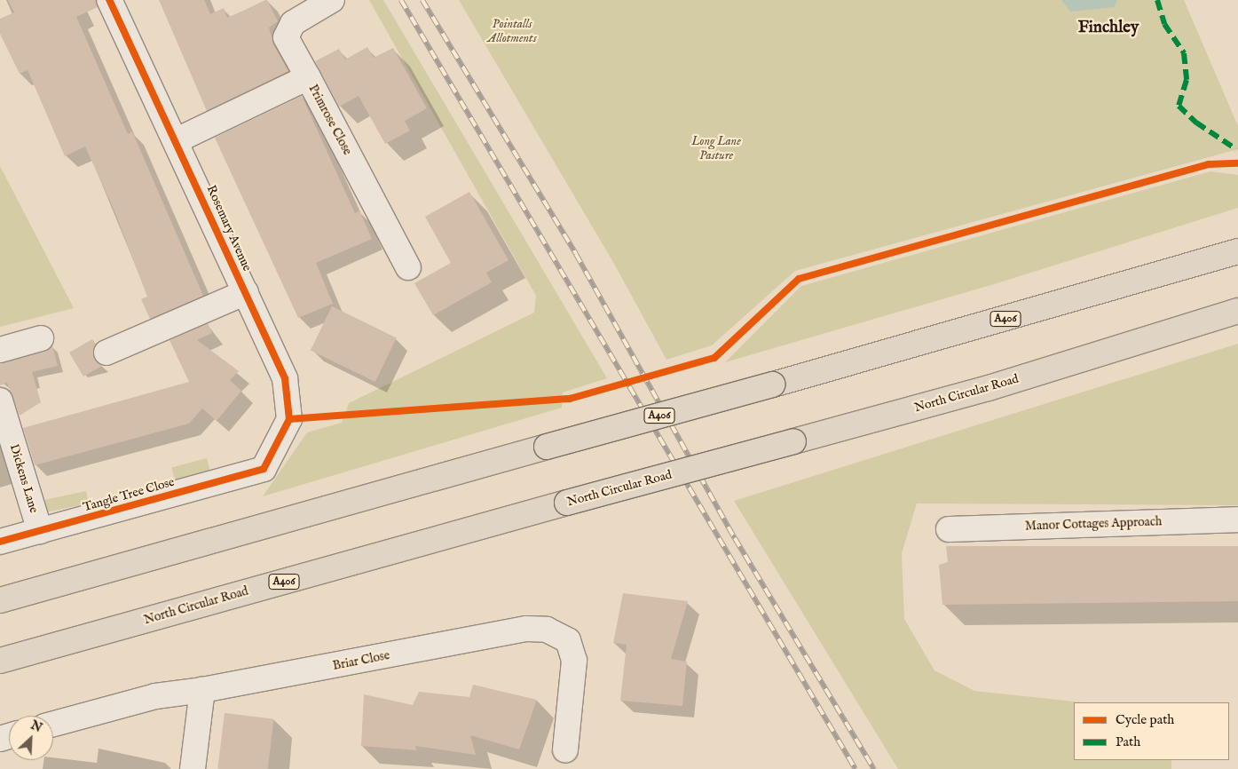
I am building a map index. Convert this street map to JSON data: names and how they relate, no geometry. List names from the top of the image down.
{
  "streets": {
    "highway": ["A406", "North Circular Road"],
    "street": [
      "Primrose Close",
      "Rosemary Avenue",
      "Dickens Lane",
      "Tangle Tree Close",
      "Manor Cottages Approach",
      "Briar Close"
    ]
  },
  "crossings": [
    ["Primrose Close", "Rosemary Avenue"],
    ["Rosemary Avenue", "Tangle Tree Close"],
    ["Dickens Lane", "Tangle Tree Close"]
  ],
  "districts": ["Finchley"],
  "parks": ["Pointalls Allotments", "Long Lane Pasture"],
  "legend": ["Cycle path", "Path"],
  "north": "top right"
}
